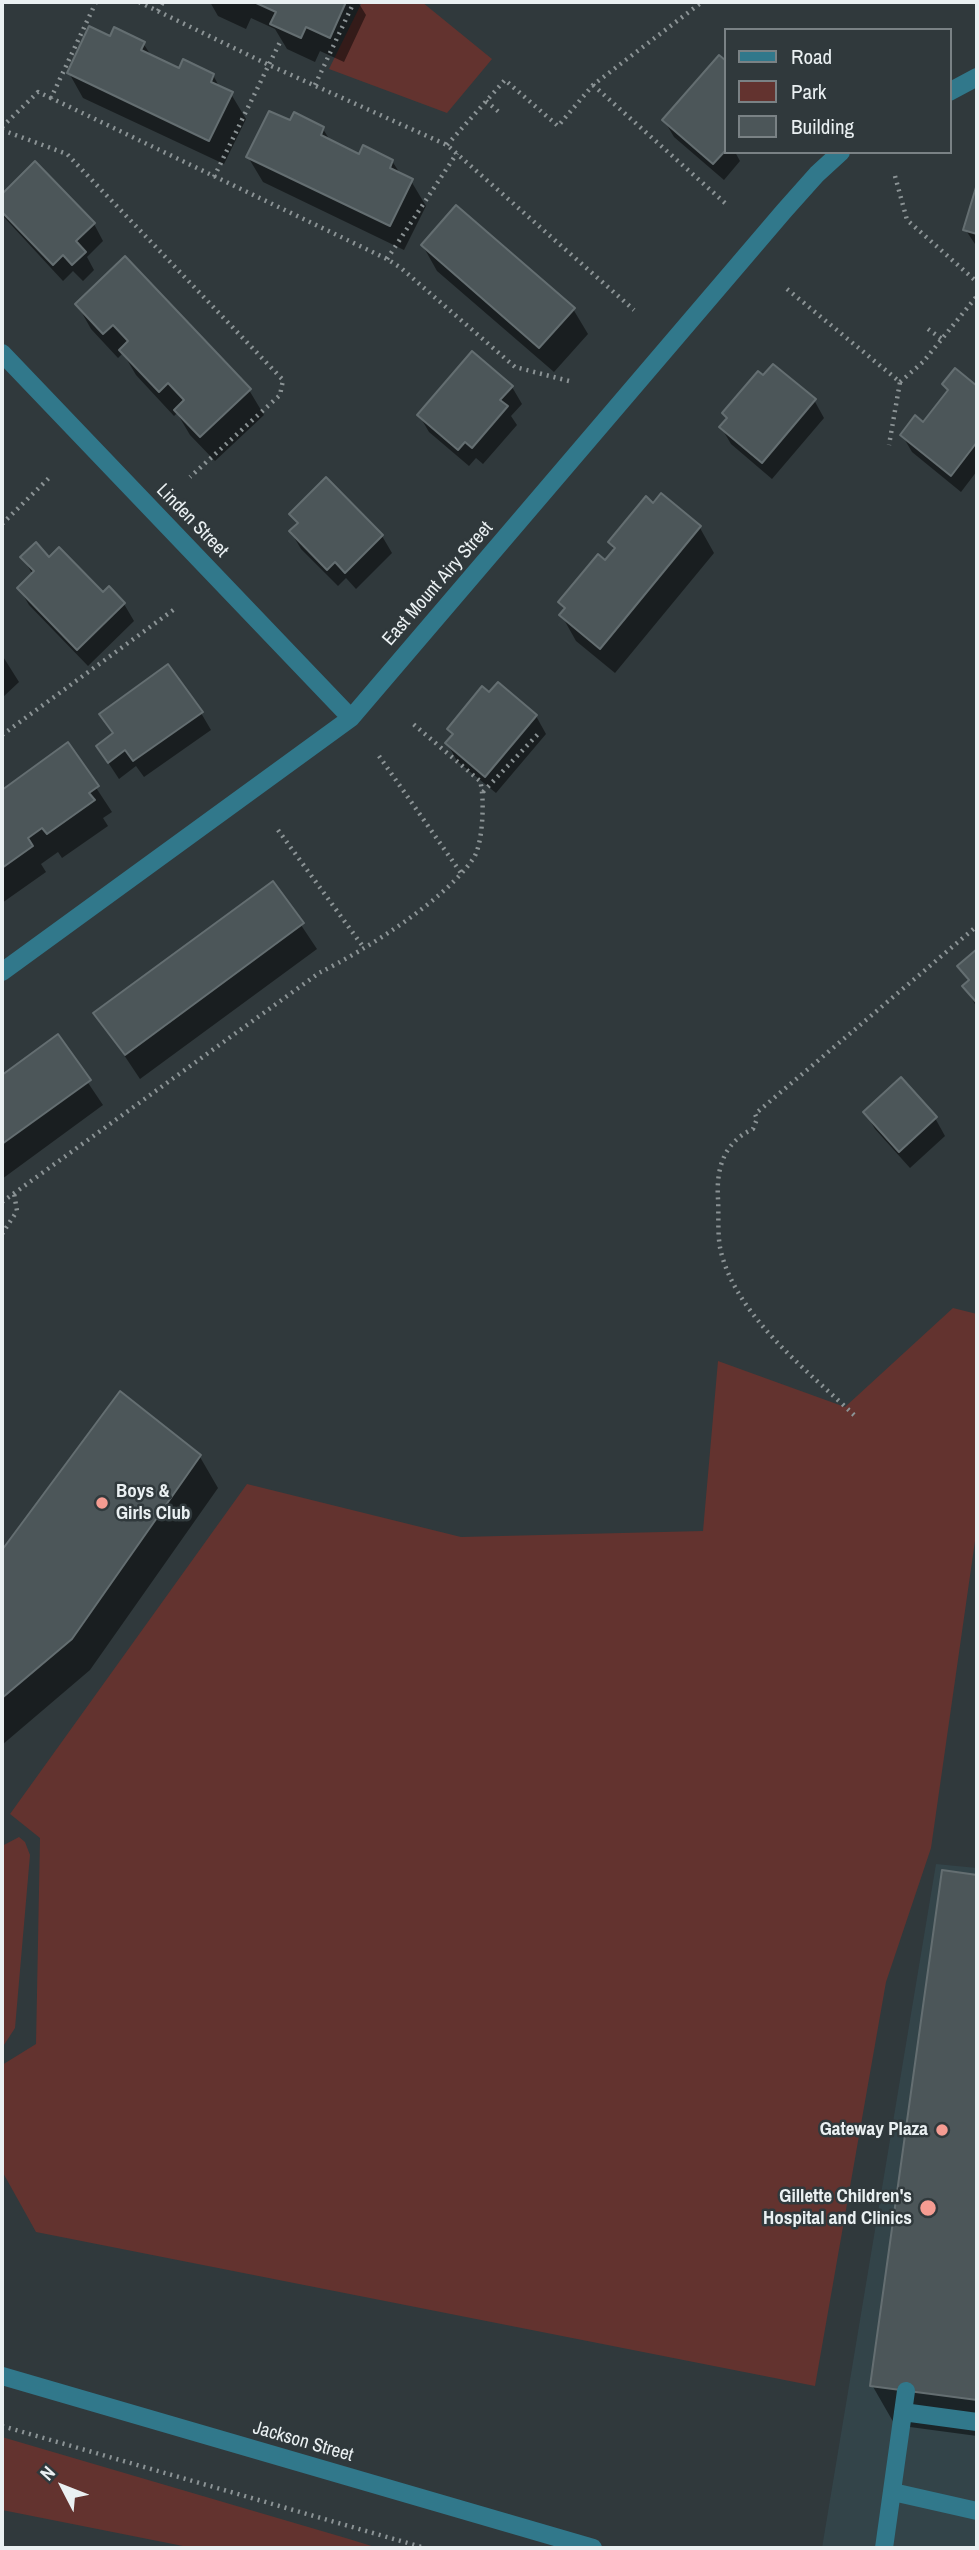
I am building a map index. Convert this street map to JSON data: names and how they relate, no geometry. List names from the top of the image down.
{
  "streets": {
    "street": ["Linden Street", "East Mount Airy Street", "Jackson Street"]
  },
  "crossings": [
    ["Linden Street", "East Mount Airy Street"]
  ],
  "places": ["Boys & Girls Club", "Gateway Plaza", "Gillette Children's Hospital and Clinics"],
  "legend": ["Road", "Park", "Building"],
  "north": "top left"
}
